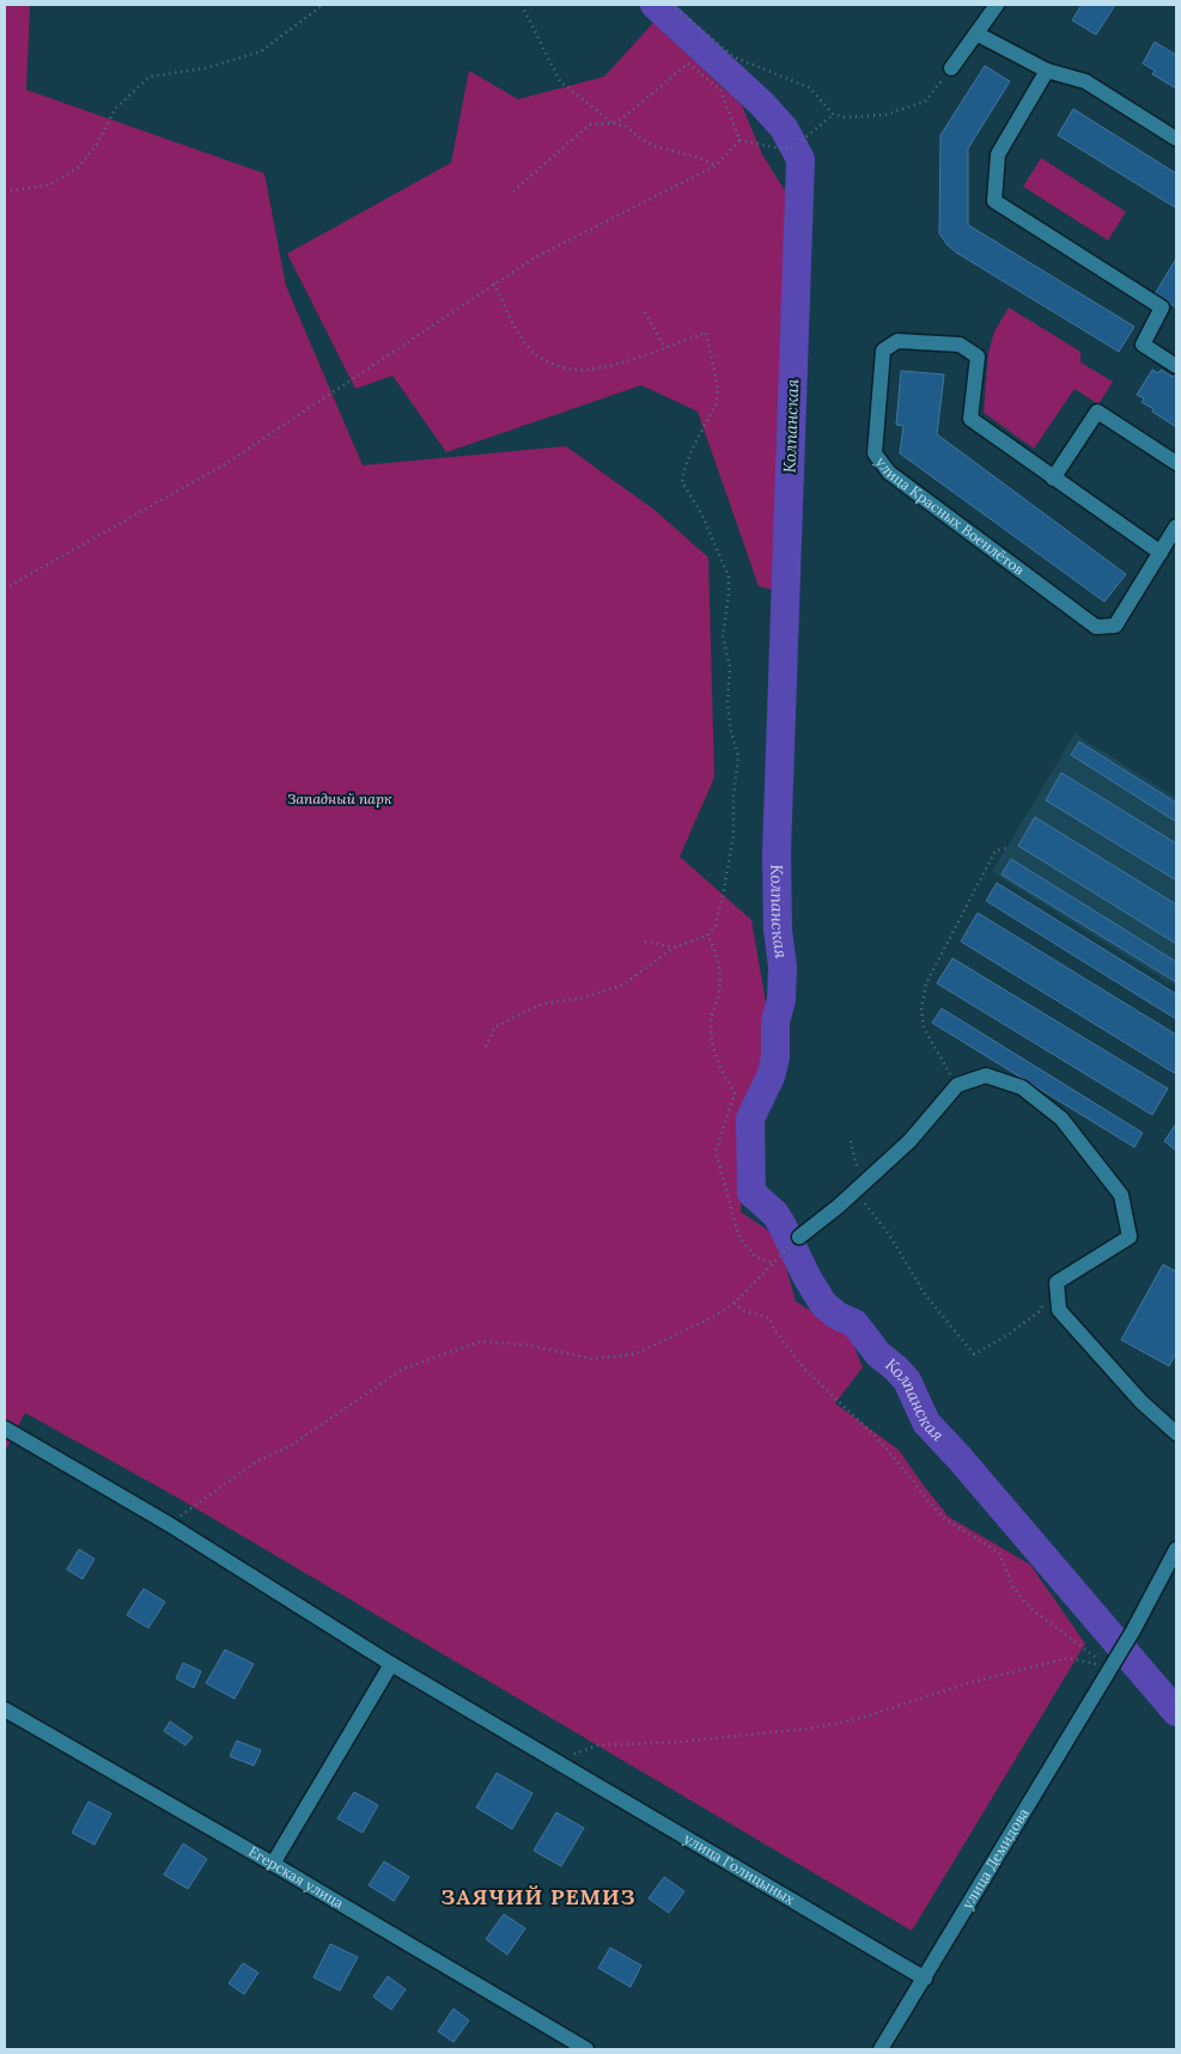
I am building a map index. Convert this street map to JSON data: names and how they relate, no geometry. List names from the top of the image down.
{
  "streets": {
    "street": [
      "улица Красных Военлётов",
      "улица Демидова",
      "улица Голицыных",
      "Егерская улица"
    ]
  },
  "crossings": [
    ["улица Демидова", "улица Голицыных"]
  ],
  "districts": ["ЗАЯЧИЙ РЕМИЗ"],
  "water": ["Колпанская"],
  "parks": ["Западный парк"]
}
